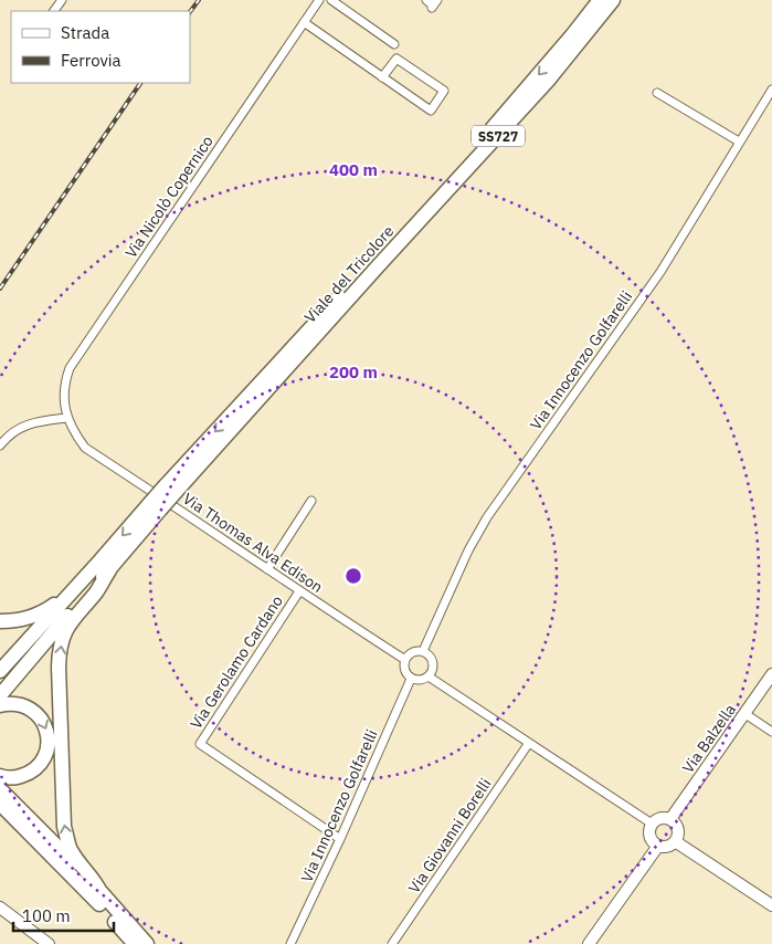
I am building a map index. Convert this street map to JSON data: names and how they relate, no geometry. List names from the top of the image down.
{
  "streets": {
    "highway": ["SS727", "Viale del Tricolore"],
    "street": [
      "Via Nicolò Copernico",
      "Via Innocenzo Golfarelli",
      "Via Thomas Alva Edison",
      "Via Gerolamo Cardano",
      "Via Balzella",
      "Via Giovanni Borelli"
    ]
  },
  "crossings": [
    ["Via Nicolò Copernico", "Via Thomas Alva Edison"],
    ["Via Innocenzo Golfarelli", "Via Thomas Alva Edison"],
    ["Via Innocenzo Golfarelli", "Via Gerolamo Cardano"],
    ["Via Thomas Alva Edison", "Via Gerolamo Cardano"]
  ],
  "legend": ["Strada", "Ferrovia"],
  "scale_bar": "100 m",
  "rings": ["400 m", "200 m"]
}
